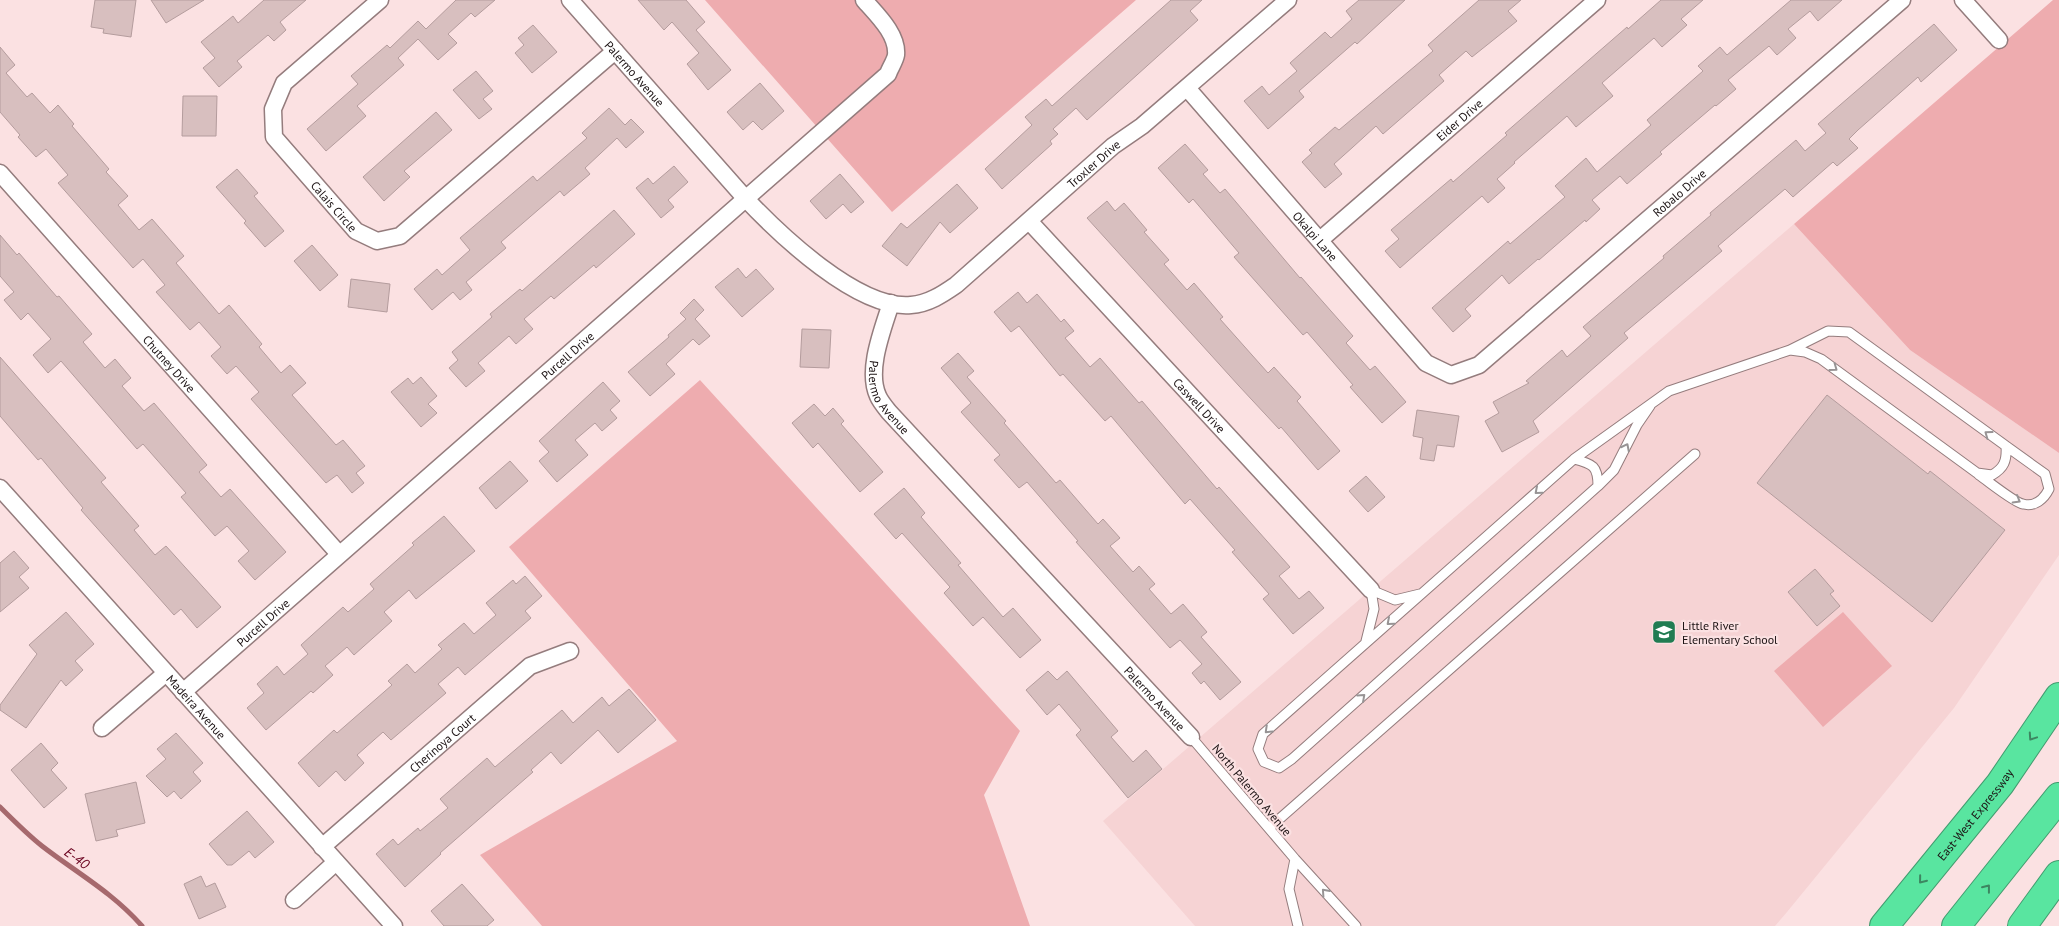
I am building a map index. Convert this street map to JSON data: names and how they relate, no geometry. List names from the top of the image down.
{
  "streets": {
    "highway": ["East-West Expressway"],
    "street": [
      "Palermo Avenue",
      "Eider Drive",
      "Troxler Drive",
      "Robalo Drive",
      "Calais Circle",
      "Okalpi Lane",
      "Purcell Drive",
      "Chutney Drive",
      "Caswell Drive",
      "Madeira Avenue",
      "Cherinoya Court"
    ],
    "lane": ["North Palermo Avenue"]
  },
  "crossings": [
    ["Palermo Avenue", "Troxler Drive"],
    ["Palermo Avenue", "Calais Circle"],
    ["Palermo Avenue", "Purcell Drive"],
    ["Palermo Avenue", "North Palermo Avenue"],
    ["Eider Drive", "Okalpi Lane"],
    ["Troxler Drive", "Okalpi Lane"],
    ["Troxler Drive", "Caswell Drive"],
    ["Robalo Drive", "Okalpi Lane"],
    ["Purcell Drive", "Chutney Drive"],
    ["Purcell Drive", "Madeira Avenue"],
    ["Madeira Avenue", "Cherinoya Court"]
  ],
  "one_way": ["North Palermo Avenue"],
  "water": ["E-40"],
  "places": {
    "school or university": ["Little River Elementary School"]
  }
}
